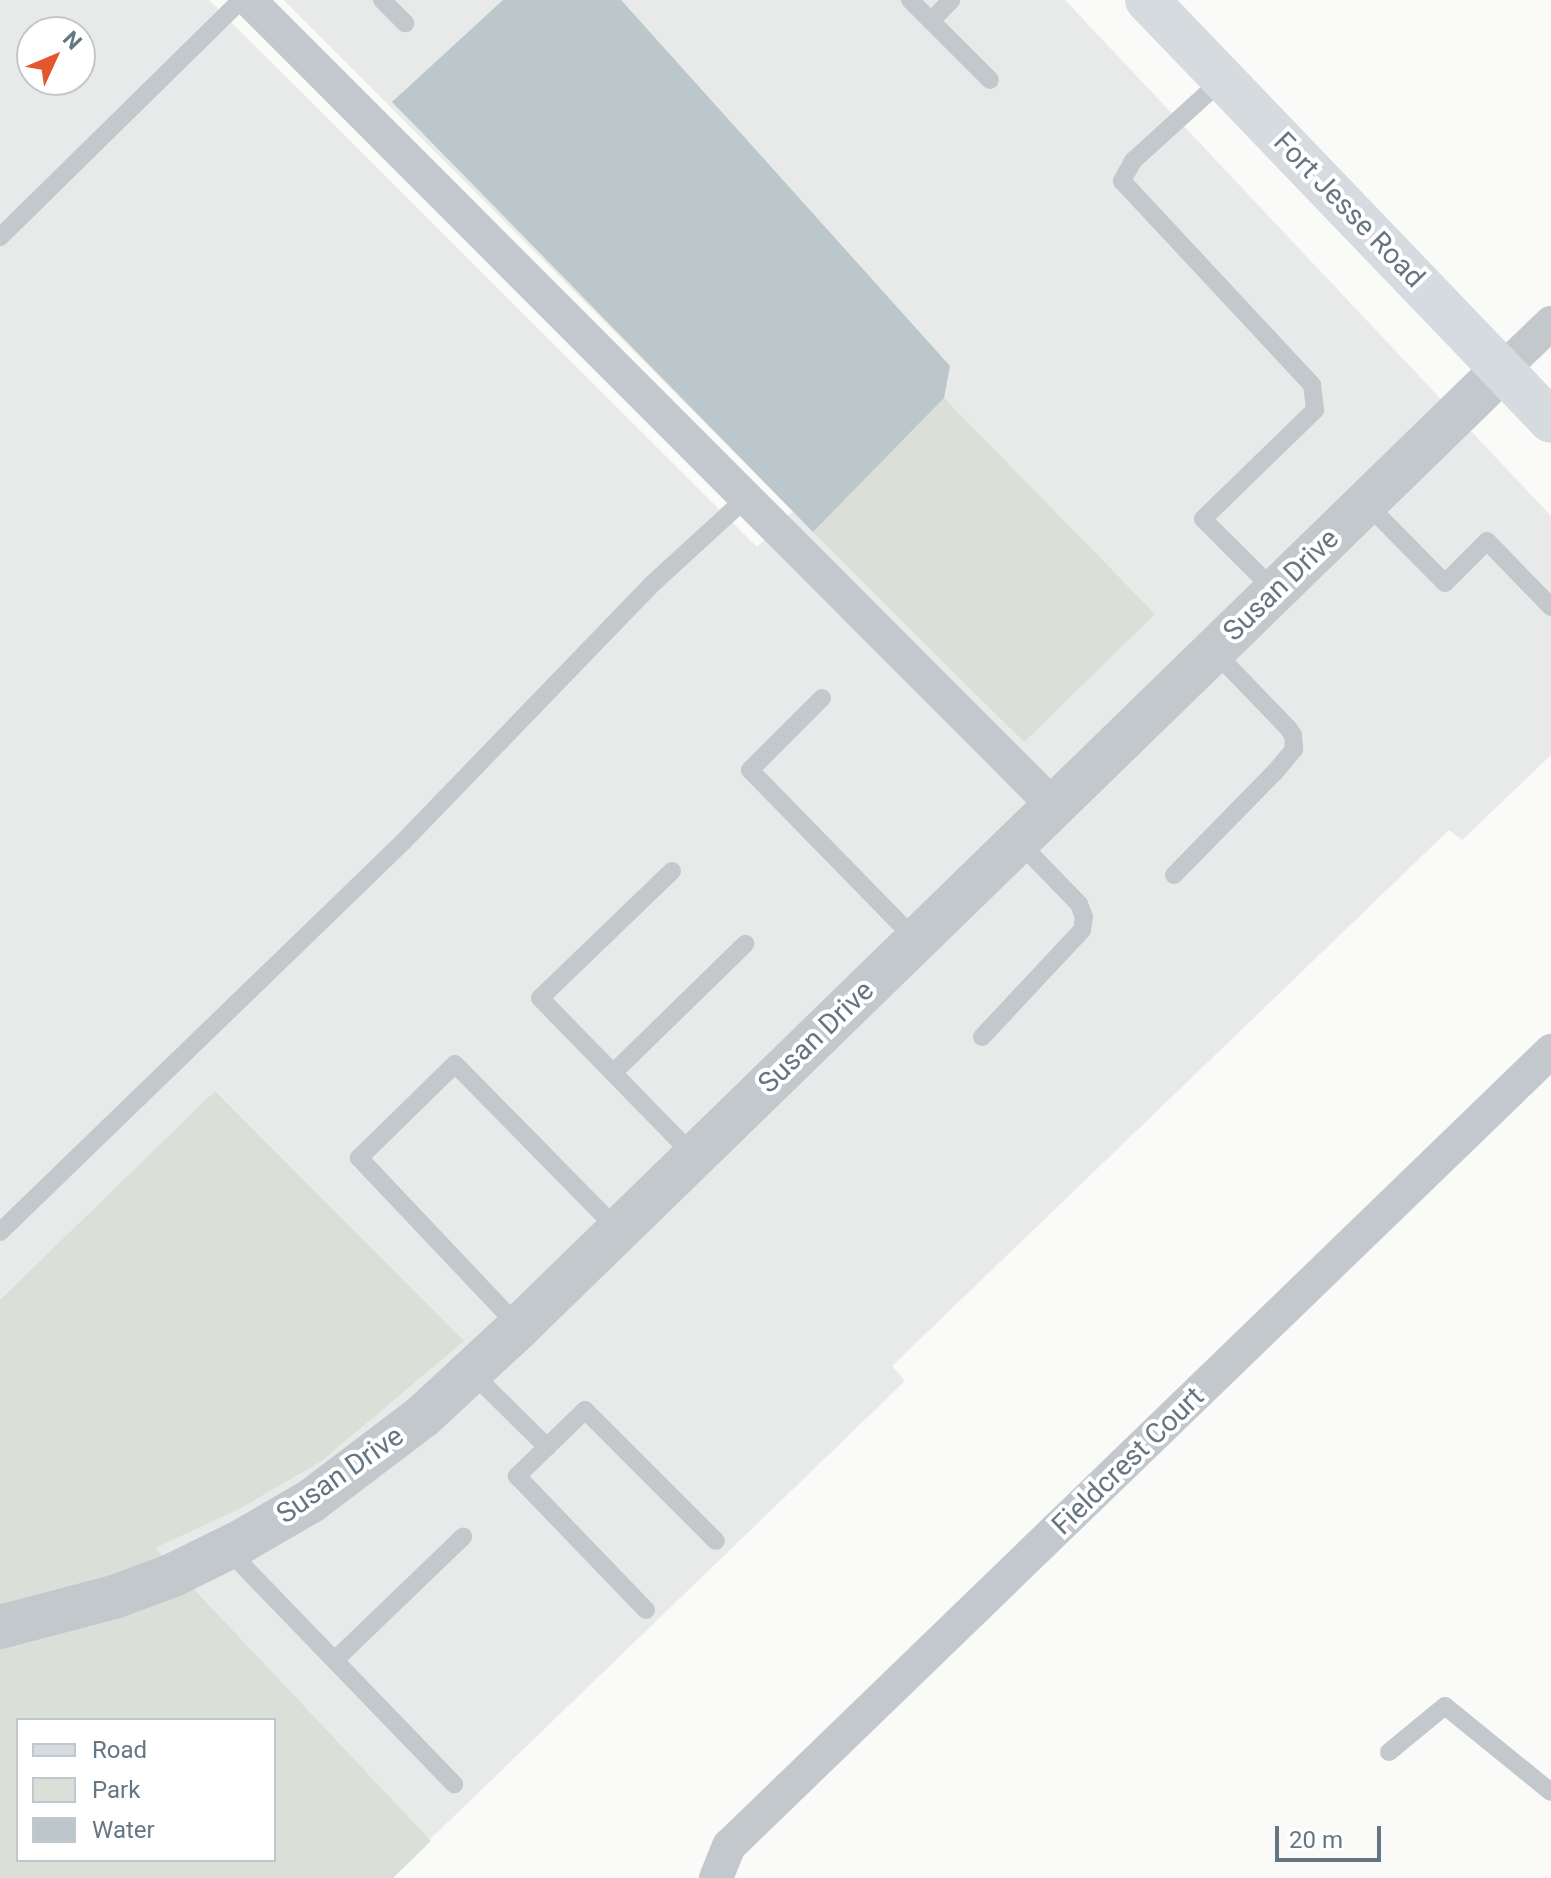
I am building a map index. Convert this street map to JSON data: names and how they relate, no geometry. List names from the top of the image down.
{
  "streets": {
    "main road": ["Fort Jesse Road"],
    "street": ["Susan Drive", "Fieldcrest Court"]
  },
  "crossings": [
    ["Fort Jesse Road", "Susan Drive"]
  ],
  "legend": ["Road", "Park", "Water"],
  "scale_bar": "20 m",
  "north": "top right"
}
